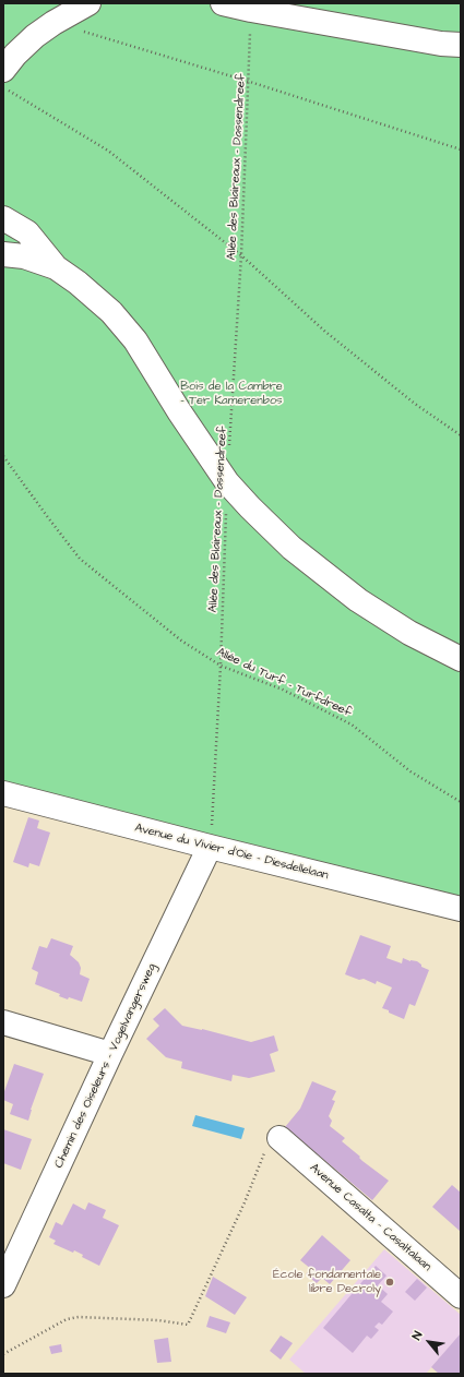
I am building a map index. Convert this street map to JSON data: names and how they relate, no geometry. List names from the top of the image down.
{
  "streets": {
    "street": ["Avenue du Vivier d'Oie - Diesdellelaan", "Chemin des Oiseleurs - Vogelvangersweg", "Avenue Casalta - Casaltalaan"],
    "path": ["Allée des Blaireaux - Dassendreef", "Allée du Turf - Turfdreef"]
  },
  "crossings": [
    ["Allée des Blaireaux - Dassendreef", "Allée du Turf - Turfdreef"],
    ["Allée des Blaireaux - Dassendreef", "Avenue du Vivier d'Oie - Diesdellelaan"],
    ["Allée des Blaireaux - Dassendreef", "Chemin des Oiseleurs - Vogelvangersweg"],
    ["Avenue du Vivier d'Oie - Diesdellelaan", "Chemin des Oiseleurs - Vogelvangersweg"]
  ],
  "parks": ["Bois de la Cambre - Ter Kamerenbos"],
  "places": ["École fondamentale libre Decroly"],
  "north": "top left"
}
